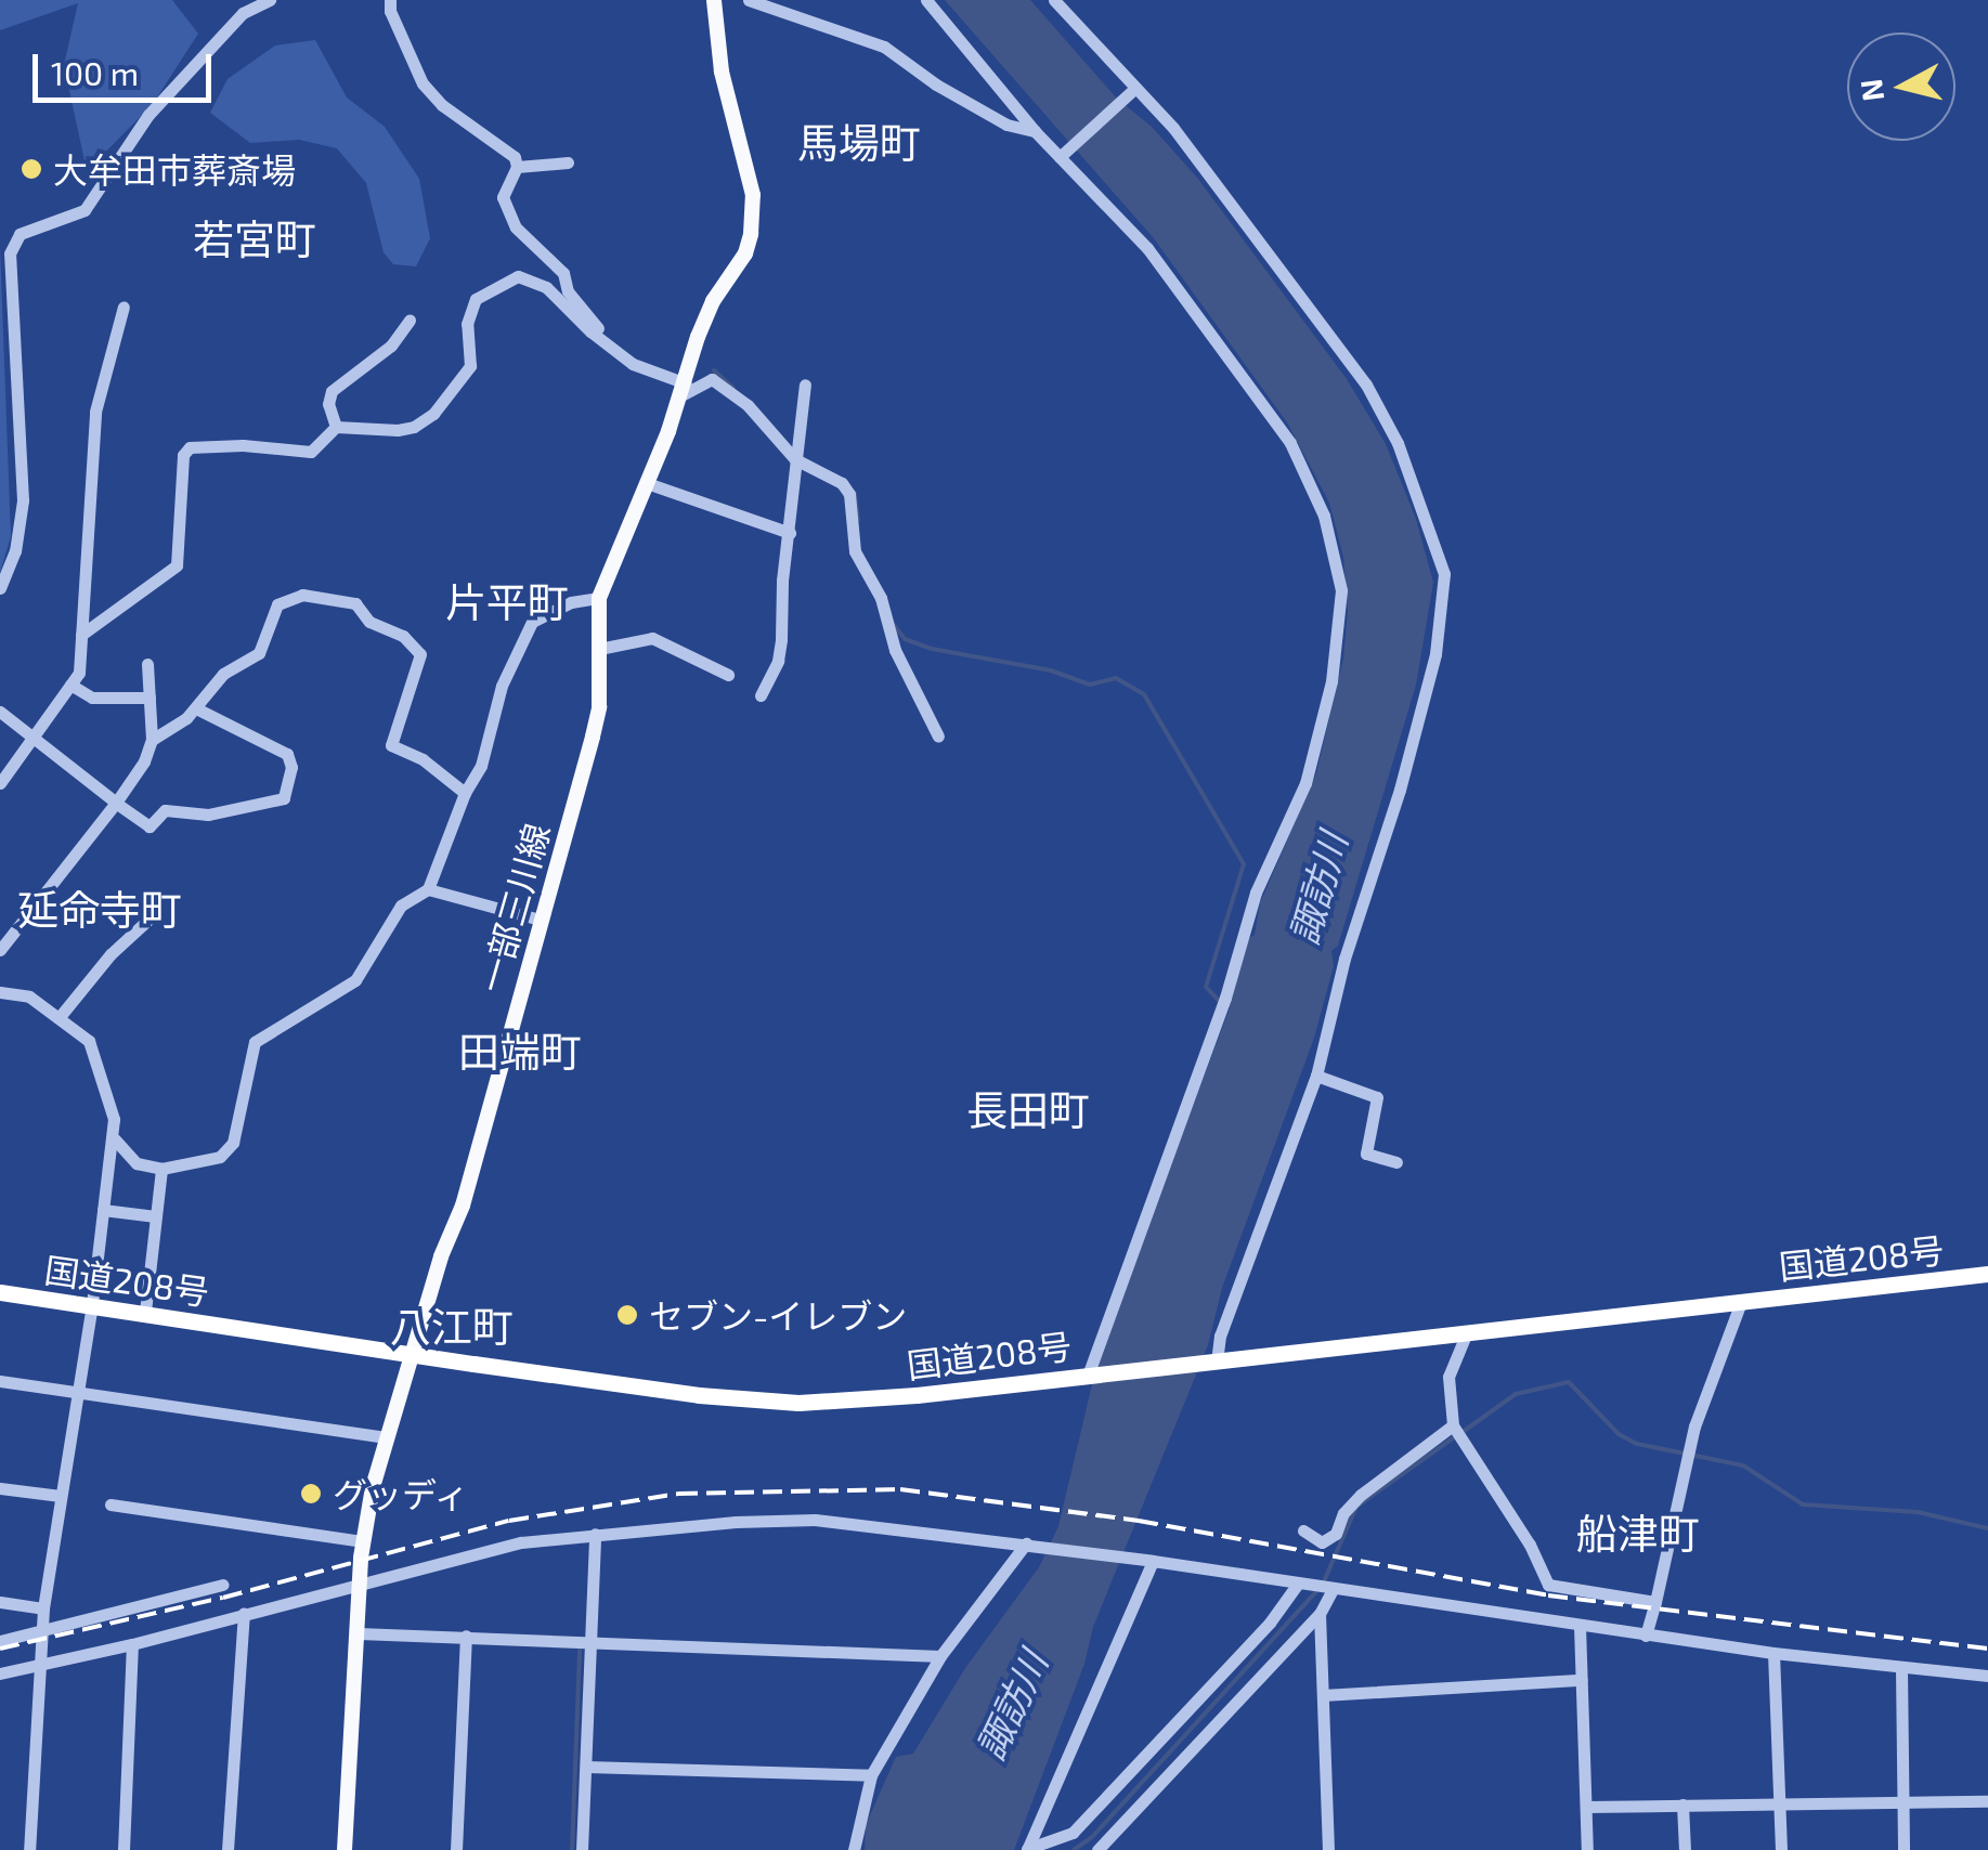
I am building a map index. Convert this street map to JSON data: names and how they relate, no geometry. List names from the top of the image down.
{
  "streets": {
    "highway": ["国道208号"],
    "main road": ["一部三川線"]
  },
  "crossings": [
    ["一部三川線", "国道208号"]
  ],
  "districts": [
    "馬場町",
    "若宮町",
    "片平町",
    "延命寺町",
    "田端町",
    "長田町",
    "八江町",
    "船津町"
  ],
  "water": ["諏訪川"],
  "places": ["大牟田市葬斎場", "セブン-イレブン", "グッディ"],
  "scale_bar": "100 m",
  "north": "left"
}
